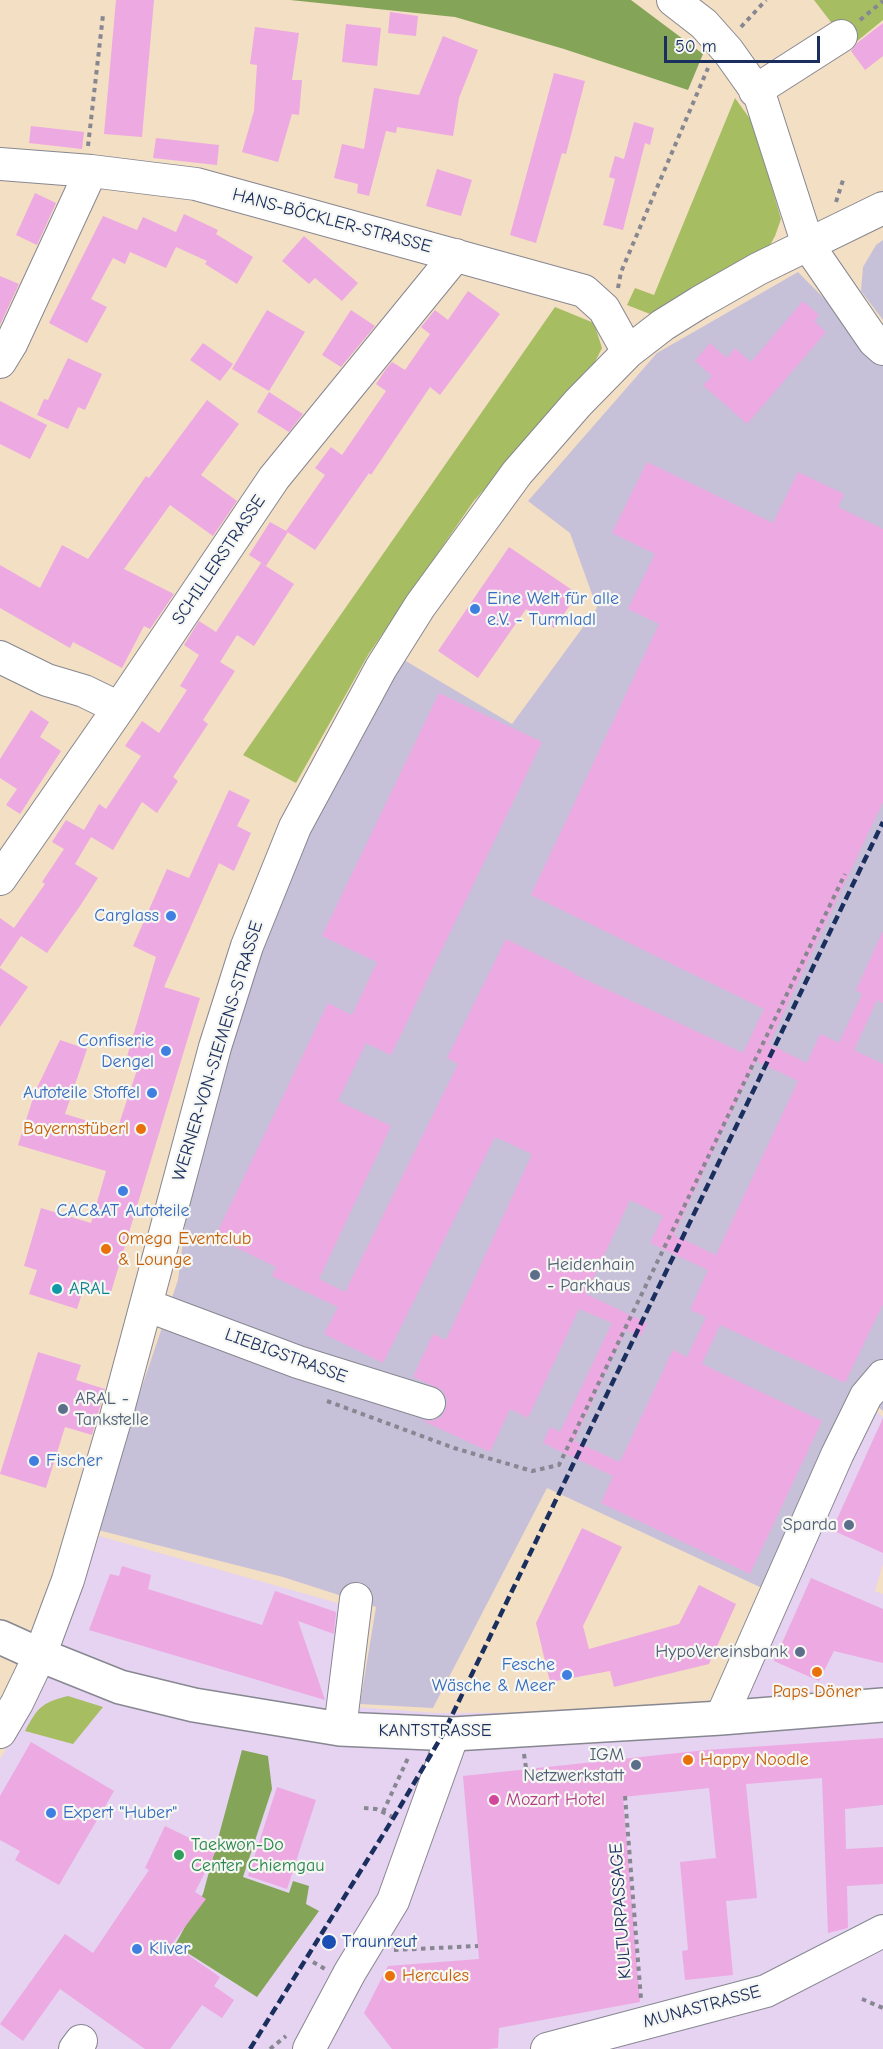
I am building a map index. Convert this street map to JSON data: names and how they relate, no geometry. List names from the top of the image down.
{
  "streets": {
    "main road": ["KANTSTRASSE"],
    "street": [
      "HANS-BÖCKLER-STRASSE",
      "SCHILLERSTRASSE",
      "WERNER-VON-SIEMENS-STRASSE",
      "LIEBIGSTRASSE",
      "MUNASTRASSE"
    ],
    "path": ["KULTURPASSAGE"]
  },
  "crossings": [
    ["HANS-BÖCKLER-STRASSE", "SCHILLERSTRASSE"],
    ["HANS-BÖCKLER-STRASSE", "WERNER-VON-SIEMENS-STRASSE"],
    ["WERNER-VON-SIEMENS-STRASSE", "LIEBIGSTRASSE"],
    ["WERNER-VON-SIEMENS-STRASSE", "KANTSTRASSE"],
    ["KULTURPASSAGE", "MUNASTRASSE"]
  ],
  "places": [
    "Eine Welt für alle e.V. - Turmladl",
    "Carglass",
    "Confiserie Dengel",
    "Autoteile Stoffel",
    "Bayernstüberl",
    "CAC&AT Autoteile",
    "Omega Eventclub & Lounge",
    "Heidenhain - Parkhaus",
    "ARAL",
    "ARAL - Tankstelle",
    "Fischer",
    "Sparda",
    "HypoVereinsbank",
    "Paps Döner",
    "Fesche Wäsche & Meer",
    "Happy Noodle",
    "IGM Netzwerkstatt",
    "Mozart Hotel",
    "Expert \"Huber\"",
    "Taekwon-Do Center Chiemgau",
    "Traunreut",
    "Kliver",
    "Hercules"
  ],
  "scale_bar": "50 m"
}
